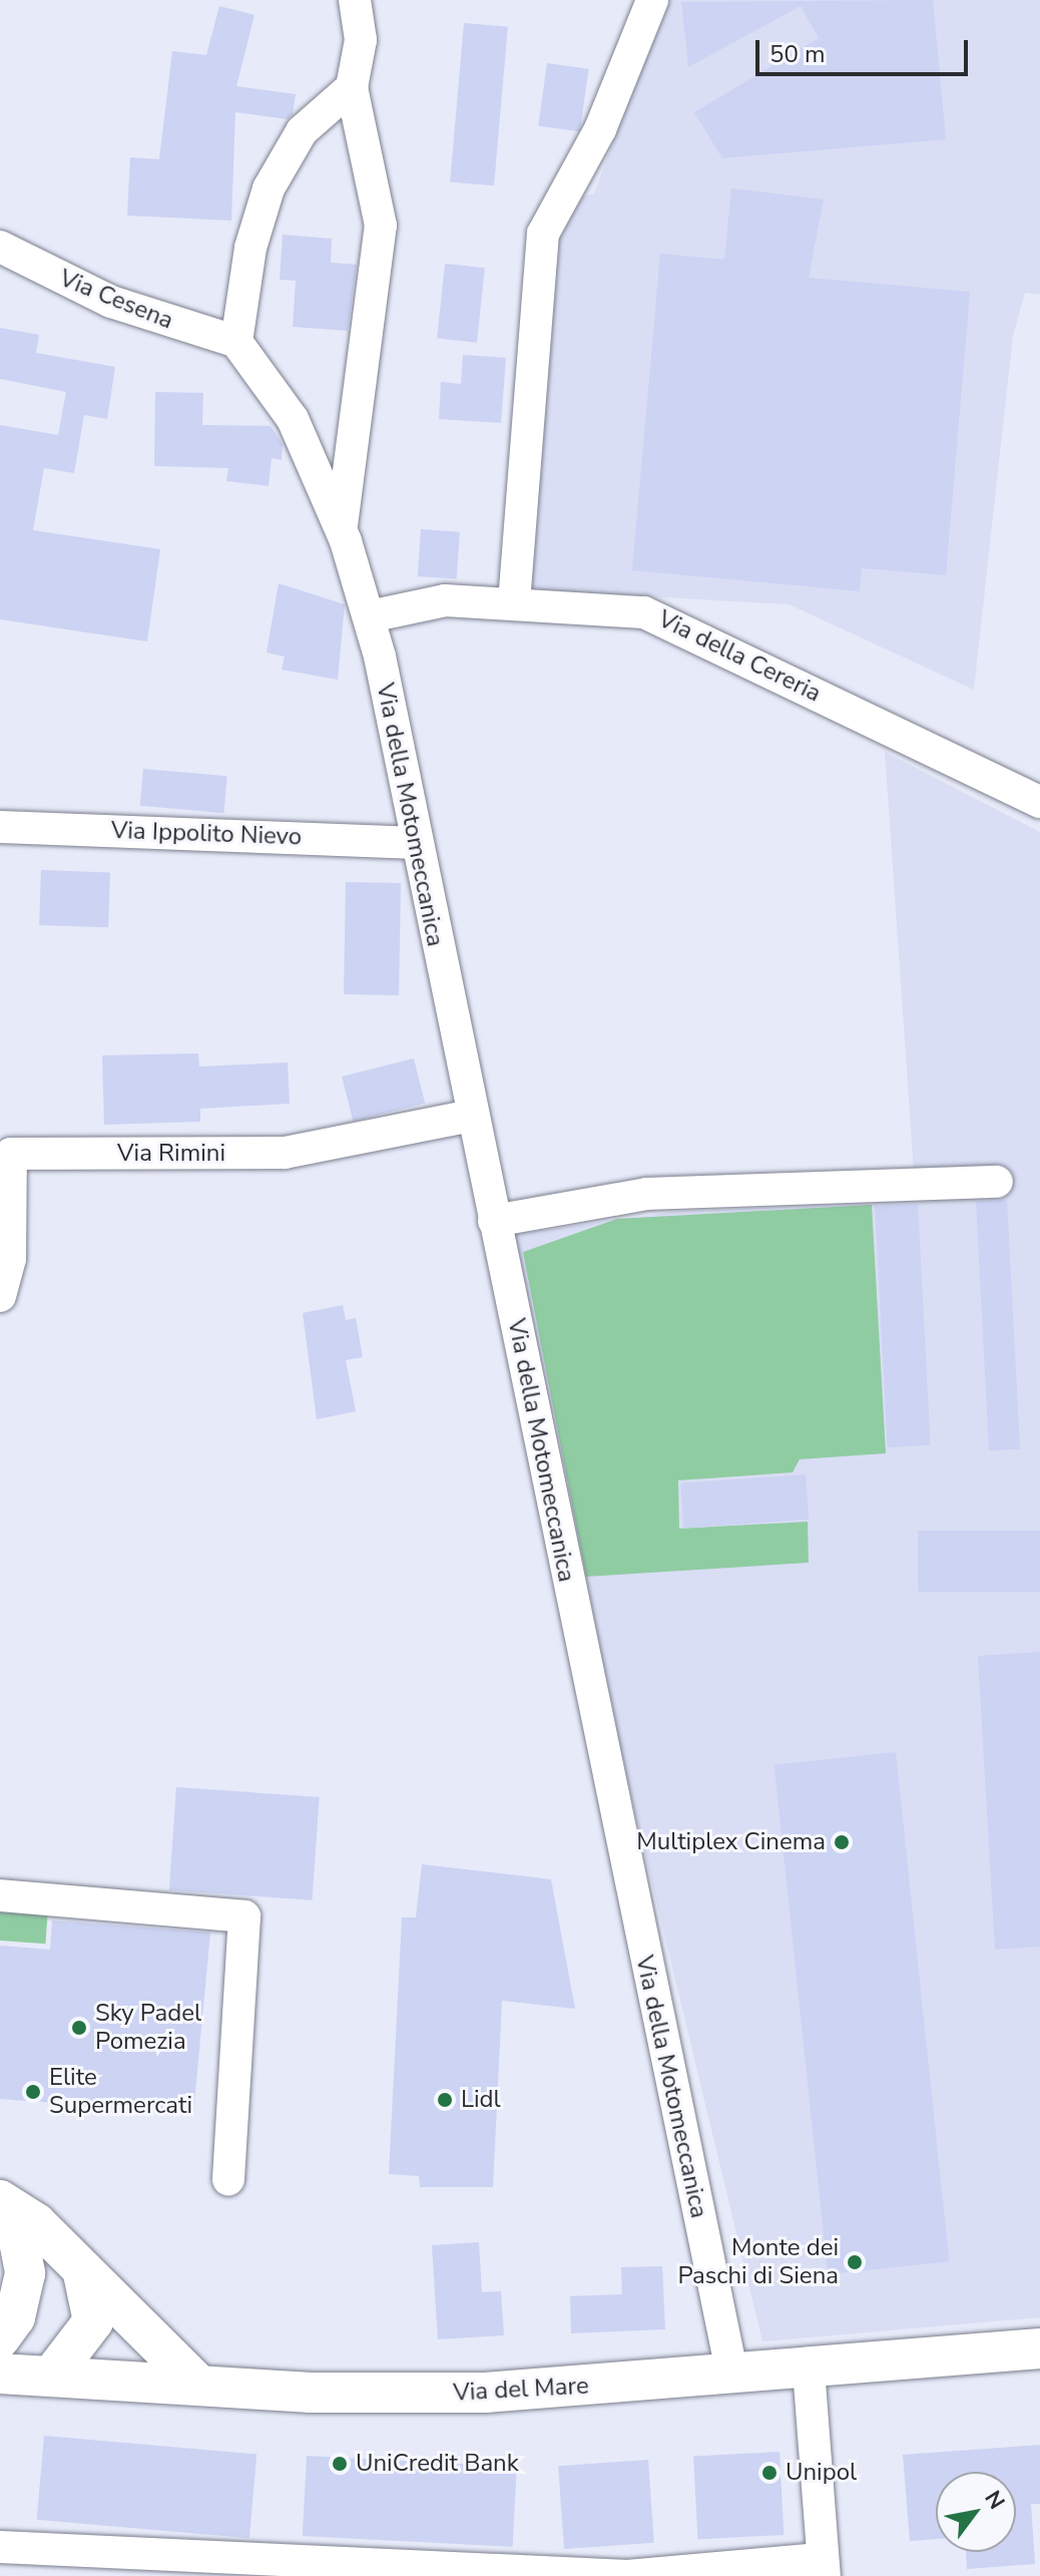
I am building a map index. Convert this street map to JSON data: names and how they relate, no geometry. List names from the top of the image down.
{
  "streets": {
    "main road": ["Via del Mare"],
    "street": [
      "Via Cesena",
      "Via della Cereria",
      "Via della Motomeccanica",
      "Via Ippolito Nievo",
      "Via Rimini"
    ]
  },
  "crossings": [
    ["Via Cesena", "Via della Motomeccanica"],
    ["Via della Cereria", "Via della Motomeccanica"],
    ["Via della Motomeccanica", "Via Ippolito Nievo"],
    ["Via della Motomeccanica", "Via Rimini"],
    ["Via della Motomeccanica", "Via del Mare"]
  ],
  "places": [
    "Multiplex Cinema",
    "Sky Padel Pomezia",
    "Elite Supermercati",
    "Lidl",
    "Monte dei Paschi di Siena",
    "UniCredit Bank",
    "Unipol"
  ],
  "scale_bar": "50 m",
  "north": "top right"
}
